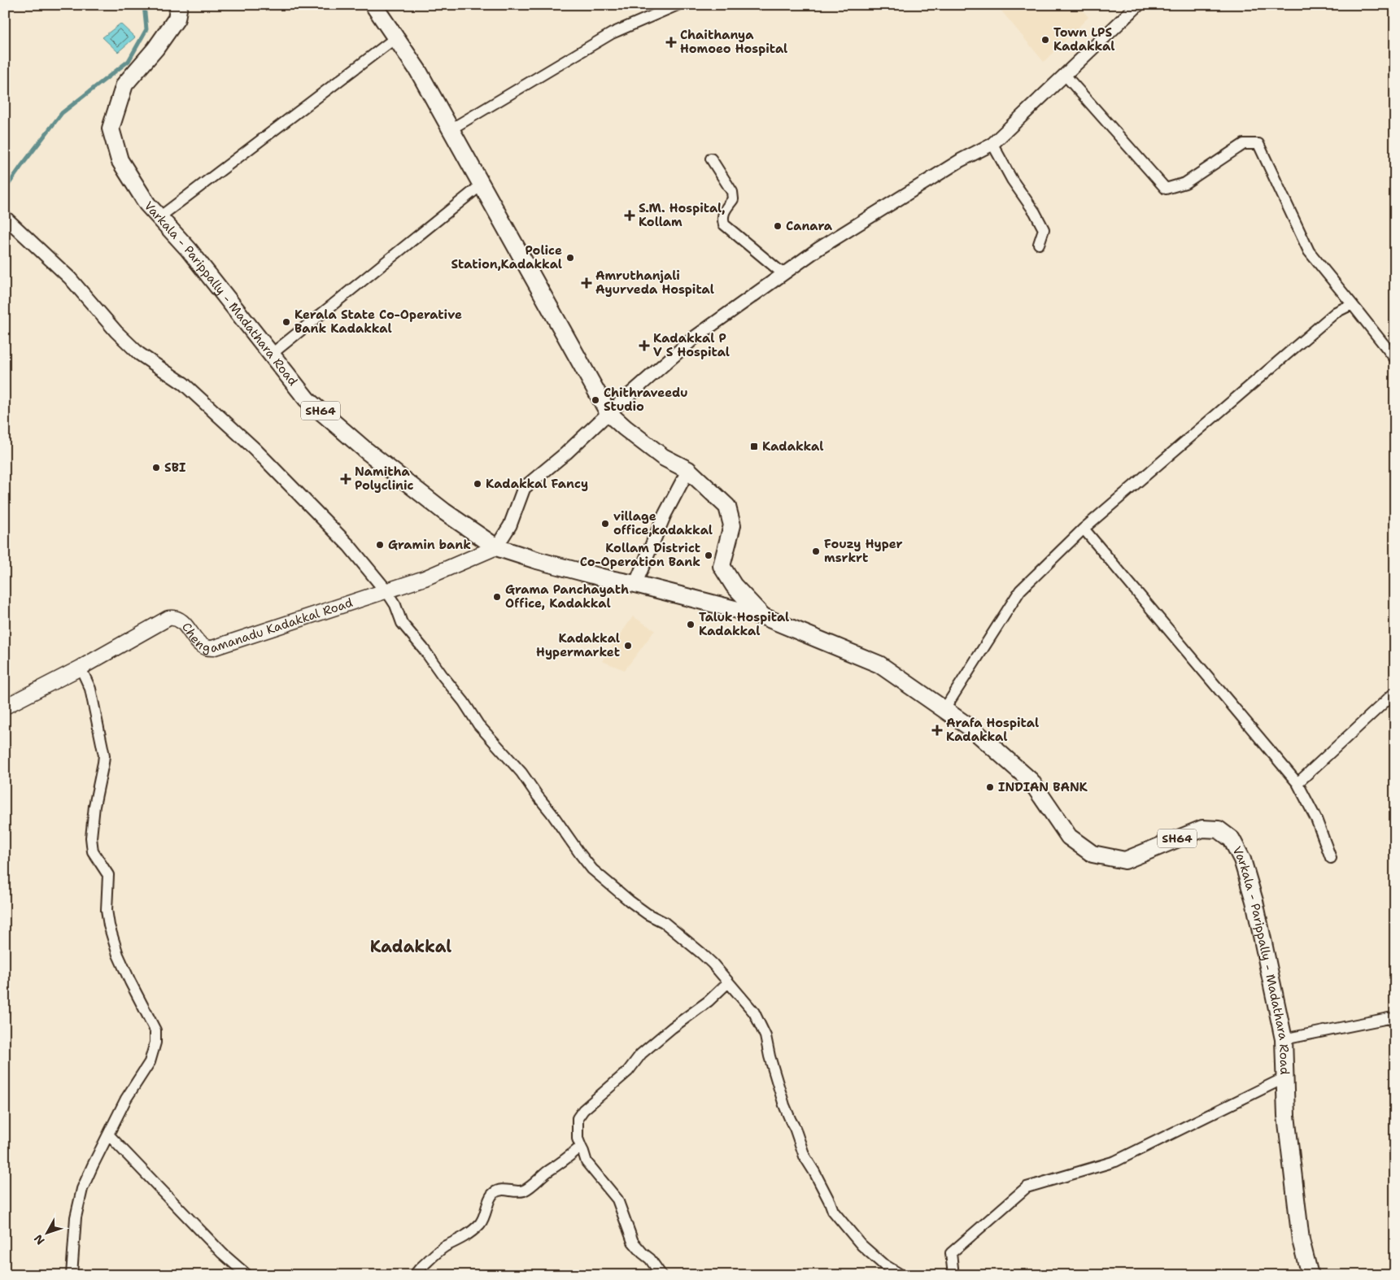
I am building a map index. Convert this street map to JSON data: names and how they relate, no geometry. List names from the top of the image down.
{
  "streets": {
    "main road": ["Varkala - Parippally - Madathara Road", "SH64", "Chengamanadu Kadakkal Road"]
  },
  "crossings": [
    ["Varkala - Parippally - Madathara Road", "Chengamanadu Kadakkal Road"]
  ],
  "districts": ["Kadakkal"],
  "places": {
    "other": [
      "Town LPS Kadakkal",
      "Canara",
      "Police Station,Kadakkal",
      "Kerala State Co-Operative Bank Kadakkal",
      "Chithraveedu Studio",
      "SBI",
      "Kadakkal Fancy",
      "village office,kadakkal",
      "Gramin bank",
      "Fouzy Hyper msrkrt",
      "Kollam District Co-Operation Bank",
      "Grama Panchayath Office, Kadakkal",
      "Taluk Hospital Kadakkal",
      "Kadakkal Hypermarket",
      "INDIAN BANK"
    ],
    "health": [
      "Chaithanya Homoeo Hospital",
      "S.M. Hospital, Kollam",
      "Amruthanjali Ayurveda Hospital",
      "Kadakkal P V S Hospital",
      "Namitha Polyclinic",
      "Arafa Hospital Kadakkal"
    ],
    "transit": ["Kadakkal"]
  },
  "north": "bottom left"
}
